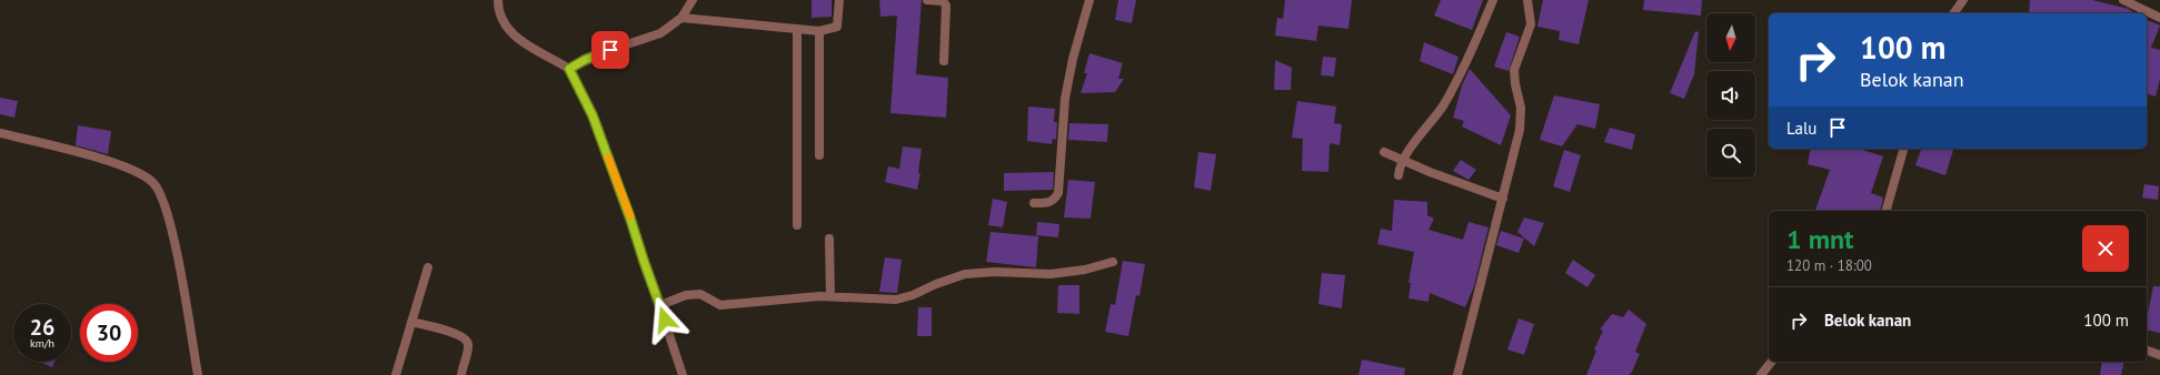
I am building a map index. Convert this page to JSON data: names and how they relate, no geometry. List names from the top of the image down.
{
  "north": "bottom",
  "page": {
    "turn": ["100 m", "Belok kanan"],
    "then": "Lalu",
    "heading": ["1 mnt", "120 m · 18:00"],
    "list": [
      {
        "name": "Belok kanan",
        "value": "100 m"
      }
    ],
    "speed": "26 km/h",
    "limit": "30"
  }
}
